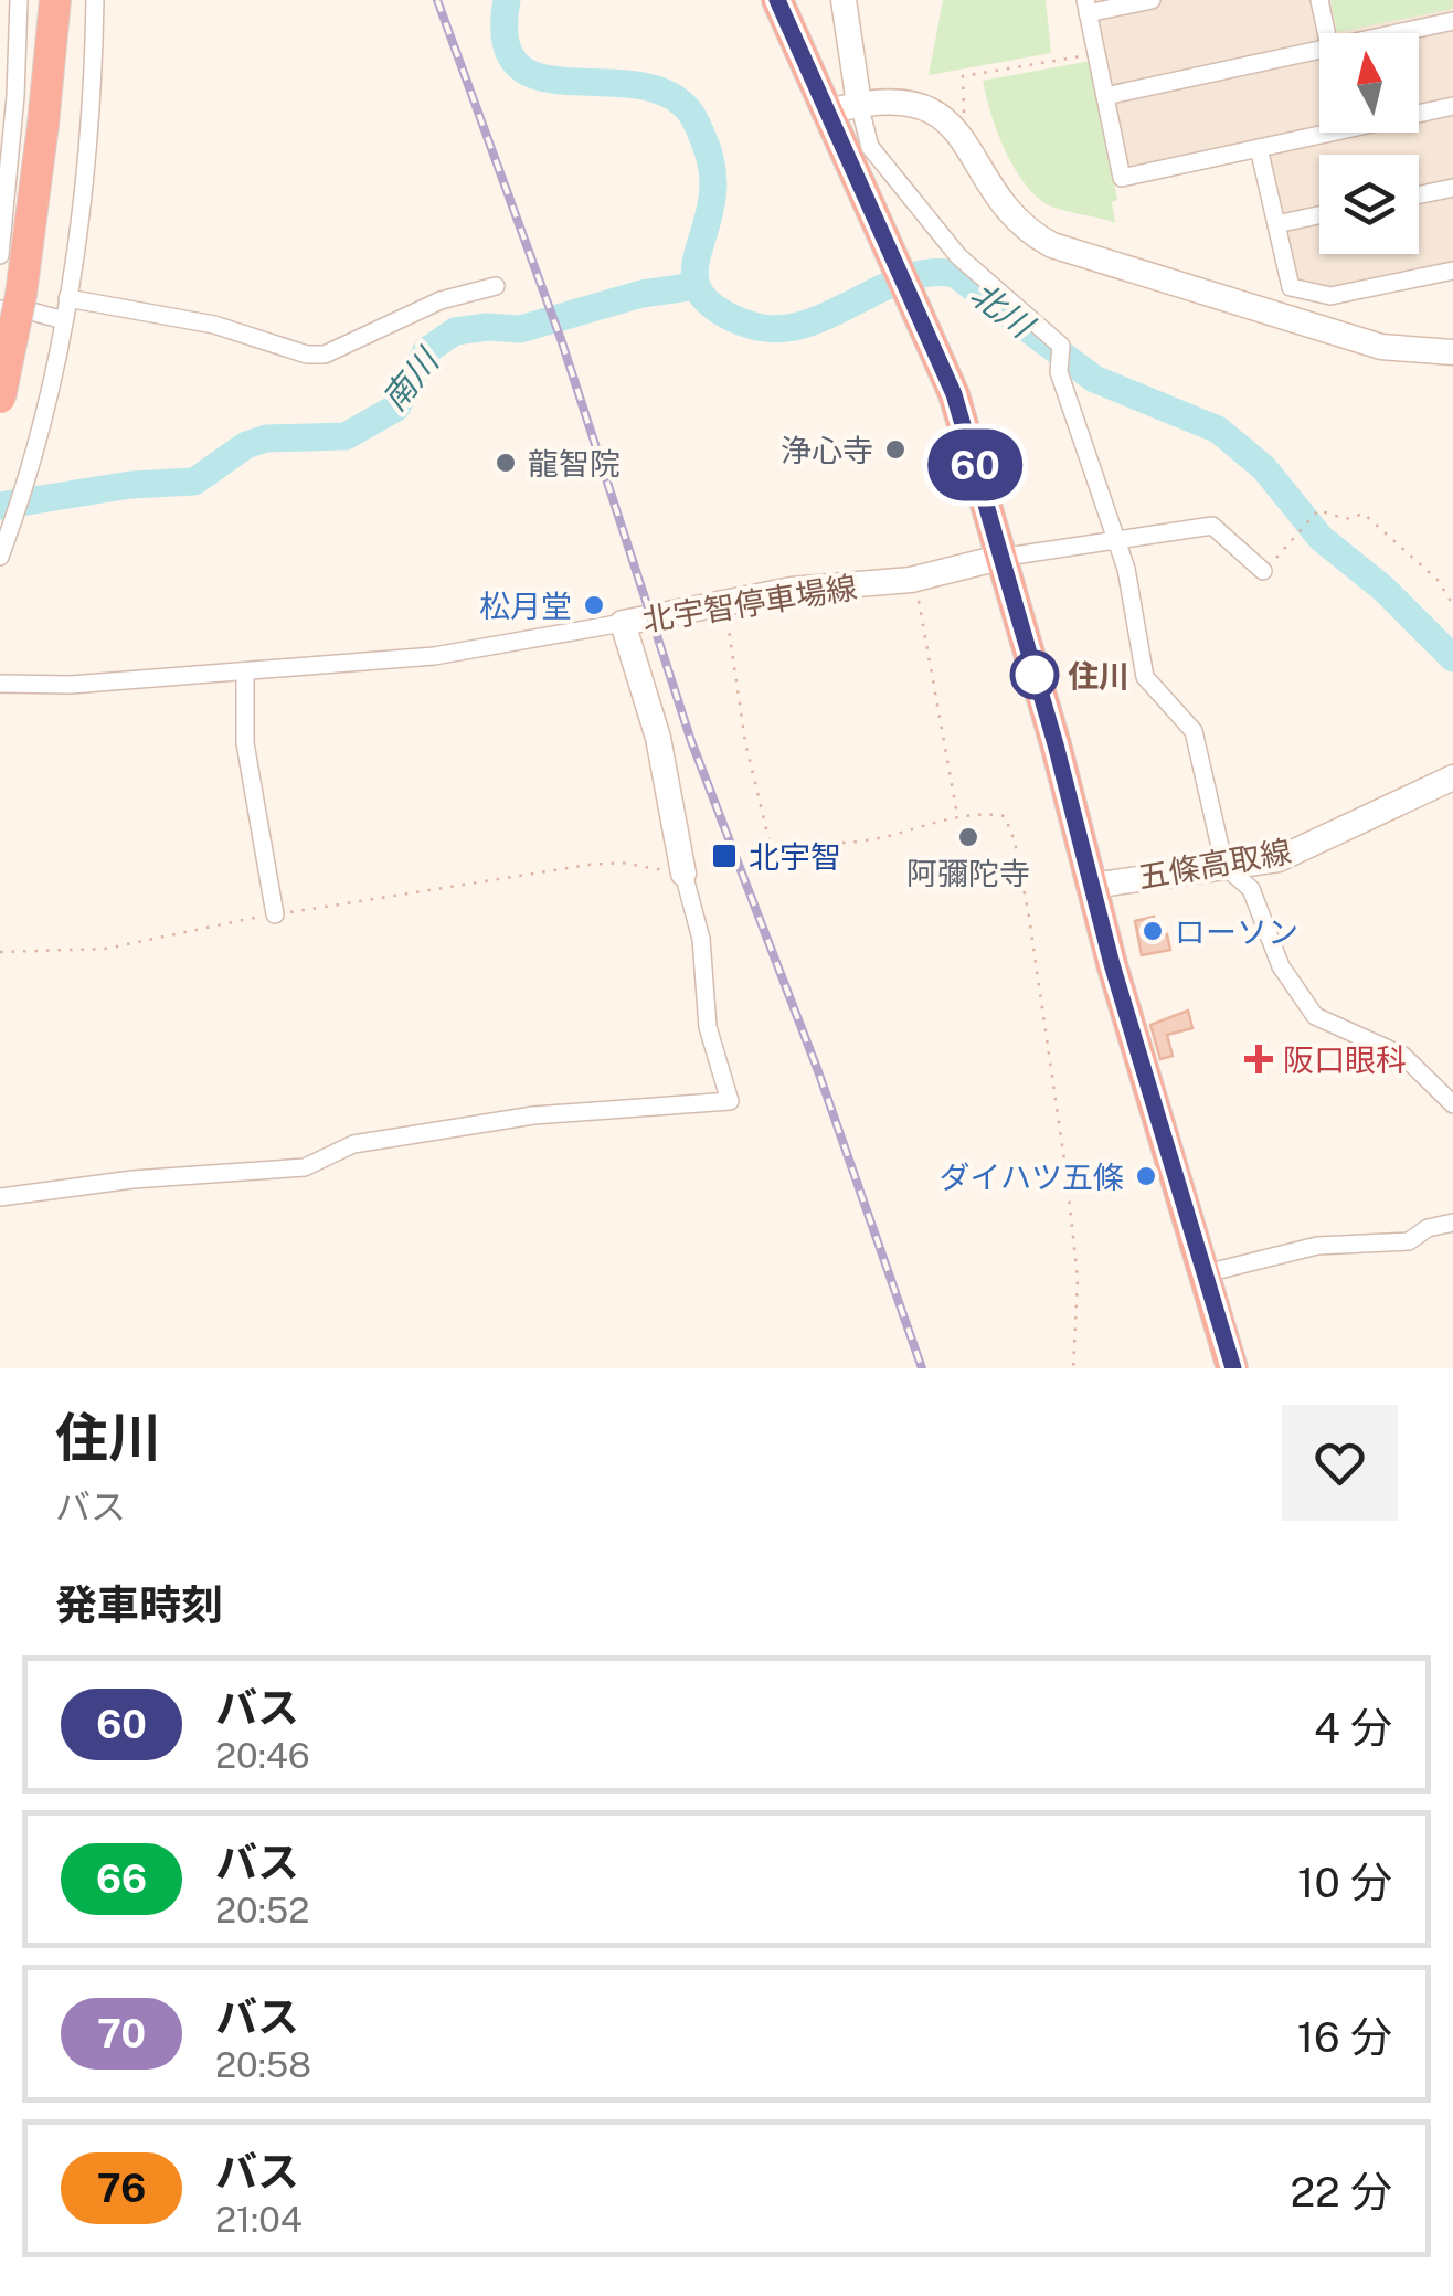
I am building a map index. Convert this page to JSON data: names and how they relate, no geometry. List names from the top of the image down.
{
  "streets": {
    "main road": ["北宇智停車場線", "五條高取線"]
  },
  "water": ["北川", "南川"],
  "places": {
    "other": [
      "浄心寺",
      "龍智院",
      "松月堂",
      "住川",
      "阿彌陀寺",
      "ローソン",
      "ダイハツ五條"
    ],
    "transit": ["北宇智"],
    "health": ["阪口眼科"]
  },
  "lines": ["bus line 60"],
  "north": "top",
  "page": {
    "on_map": "60",
    "heading": [
      ["住川", "バス"],
      "発車時刻"
    ],
    "list": [
      {
        "mark": "60",
        "name": "バス",
        "note": "20:46",
        "value": "4 分"
      },
      {
        "mark": "66",
        "name": "バス",
        "note": "20:52",
        "value": "10 分"
      },
      {
        "mark": "70",
        "name": "バス",
        "note": "20:58",
        "value": "16 分"
      },
      {
        "mark": "76",
        "name": "バス",
        "note": "21:04",
        "value": "22 分"
      }
    ]
  }
}
